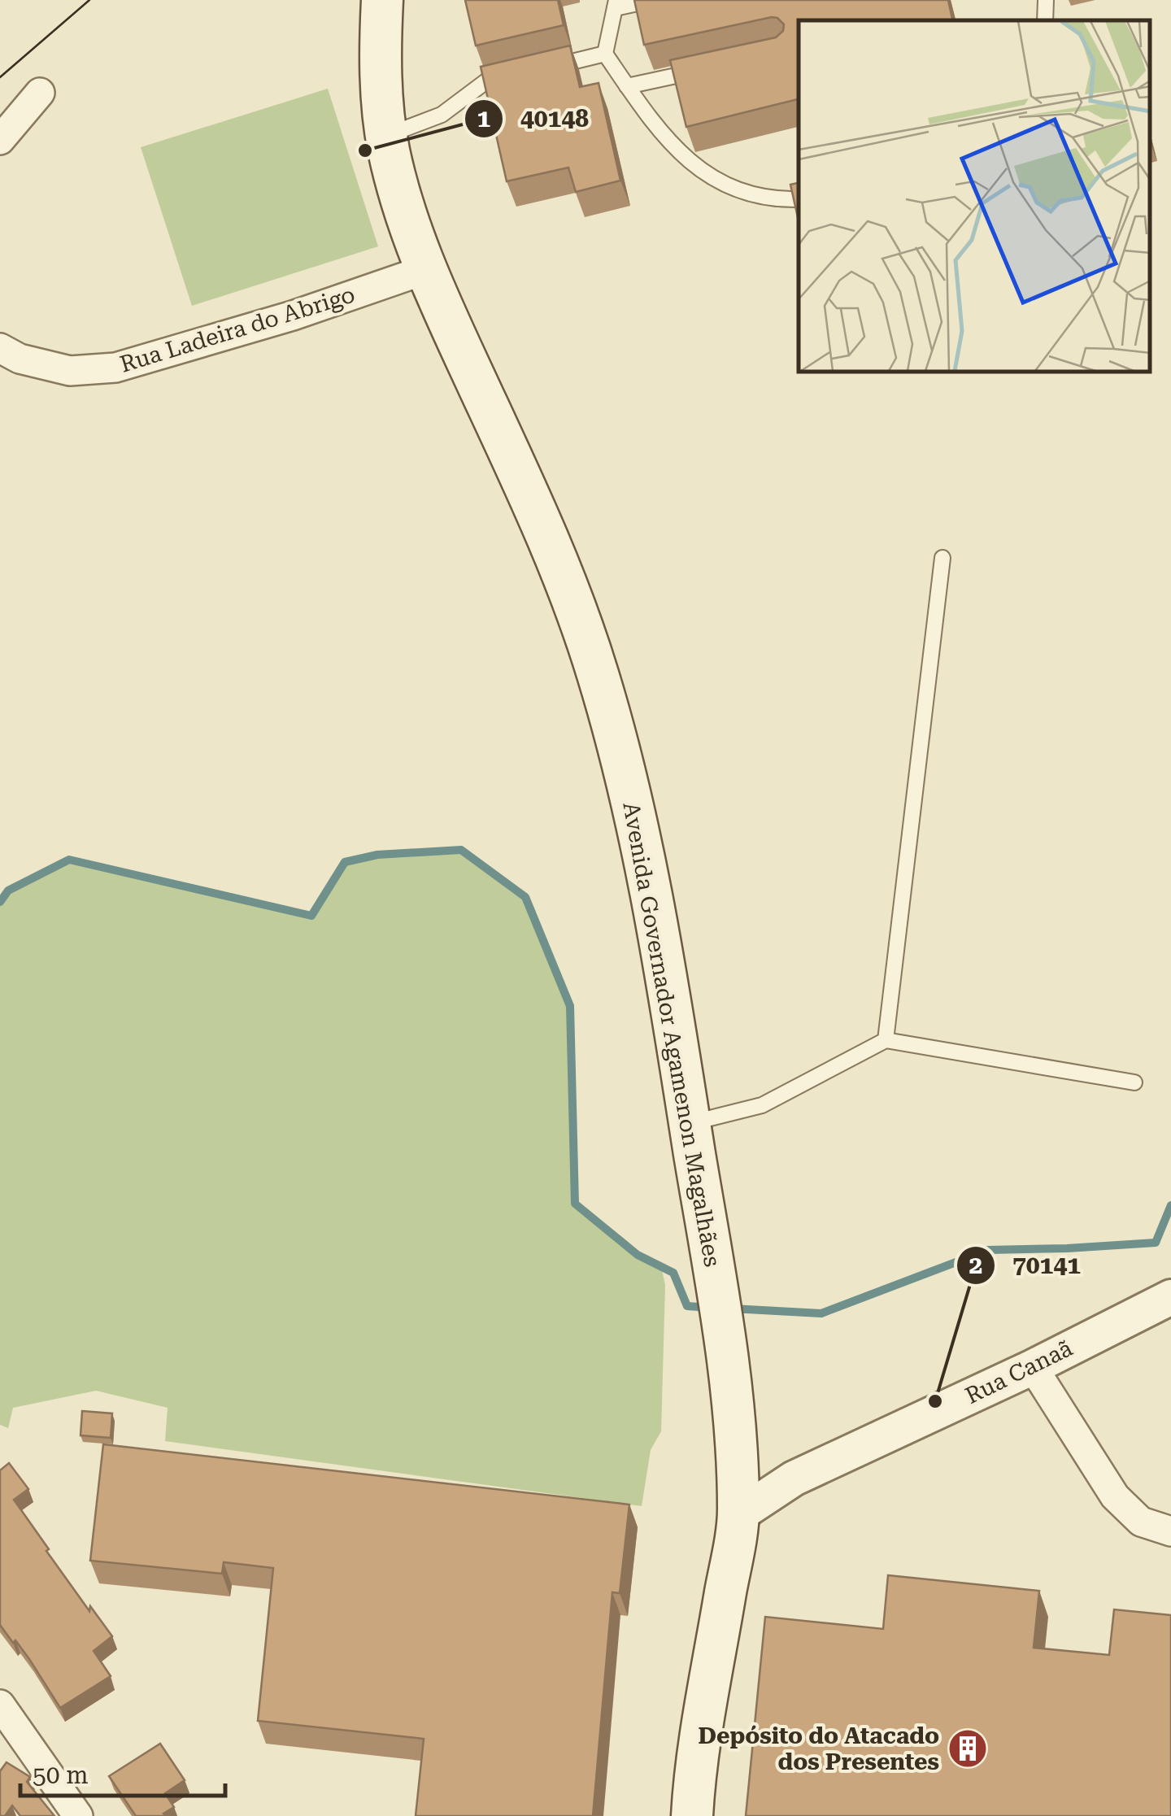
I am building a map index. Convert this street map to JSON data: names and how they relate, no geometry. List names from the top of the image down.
{
  "streets": {
    "main road": ["Avenida Governador Agamenon Magalhães"],
    "street": ["Rua Ladeira do Abrigo", "Rua Canaã"]
  },
  "crossings": [
    ["Rua Ladeira do Abrigo", "Avenida Governador Agamenon Magalhães"],
    ["Avenida Governador Agamenon Magalhães", "Rua Canaã"]
  ],
  "places": {
    "other": ["40148", "70141"],
    "building": ["Depósito do Atacado dos Presentes"]
  },
  "scale_bar": "50 m"
}
